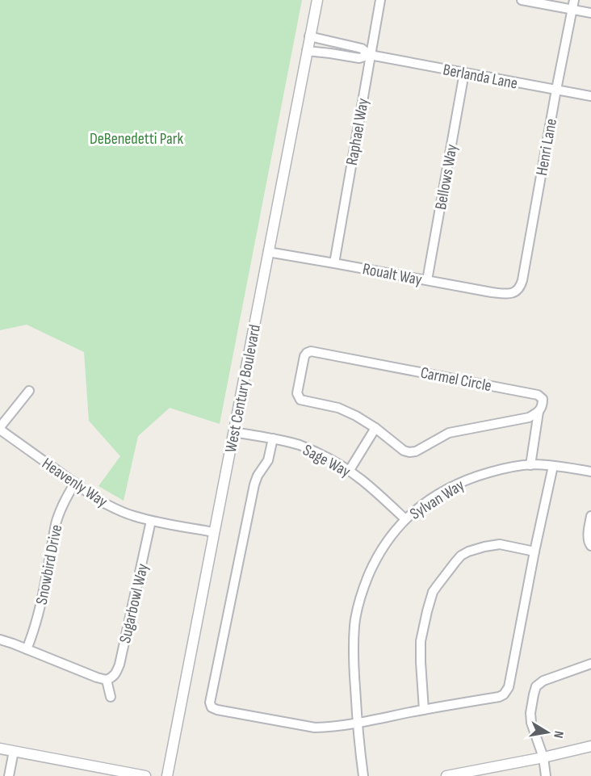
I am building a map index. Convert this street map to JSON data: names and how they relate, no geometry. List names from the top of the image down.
{
  "streets": {
    "street": [
      "Berlanda Lane",
      "Raphael Way",
      "Henri Lane",
      "Bellows Way",
      "Roualt Way",
      "Carmel Circle",
      "West Century Boulevard",
      "Sage Way",
      "Heavenly Way",
      "Sylvan Way",
      "Snowbird Drive",
      "Sugarbowl Way"
    ]
  },
  "crossings": [
    ["Berlanda Lane", "Raphael Way"],
    ["Berlanda Lane", "Henri Lane"],
    ["Berlanda Lane", "Bellows Way"],
    ["Berlanda Lane", "West Century Boulevard"],
    ["Raphael Way", "Roualt Way"],
    ["Henri Lane", "Roualt Way"],
    ["Bellows Way", "Roualt Way"],
    ["Roualt Way", "West Century Boulevard"],
    ["West Century Boulevard", "Sage Way"],
    ["West Century Boulevard", "Heavenly Way"],
    ["Sage Way", "Sylvan Way"],
    ["Heavenly Way", "Snowbird Drive"],
    ["Heavenly Way", "Sugarbowl Way"]
  ],
  "parks": ["DeBenedetti Park"],
  "north": "right"
}
